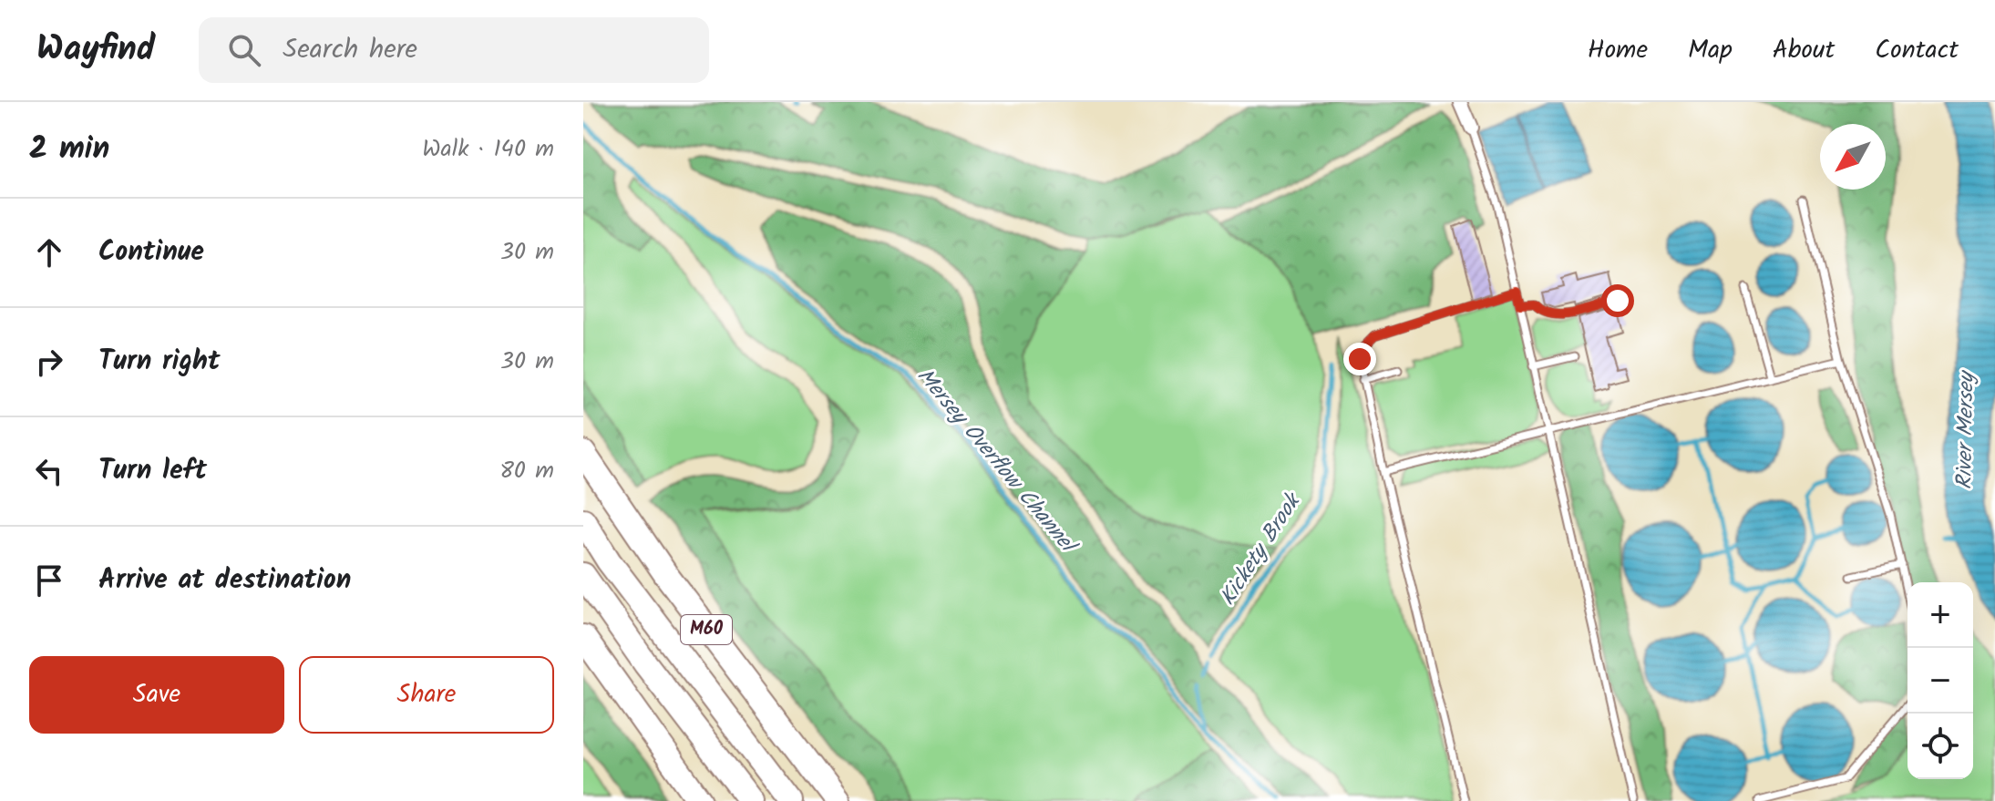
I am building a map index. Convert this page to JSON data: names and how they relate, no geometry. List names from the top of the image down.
{
  "streets": {
    "highway": ["M60"]
  },
  "water": ["River Mersey", "Mersey Overflow Channel", "Kickety Brook"],
  "north": "bottom left",
  "page": {
    "header": "Wayfind",
    "search": "Search here",
    "nav": [
      "Home",
      "Map",
      "About",
      "Contact"
    ],
    "heading": ["2 min", "Walk · 140 m"],
    "list": [
      ["Continue", "30 m"],
      ["Turn right", "30 m"],
      ["Turn left", "80 m"],
      "Arrive at destination"
    ],
    "map_buttons": ["+", "−"],
    "buttons": ["Save", "Share"]
  }
}
